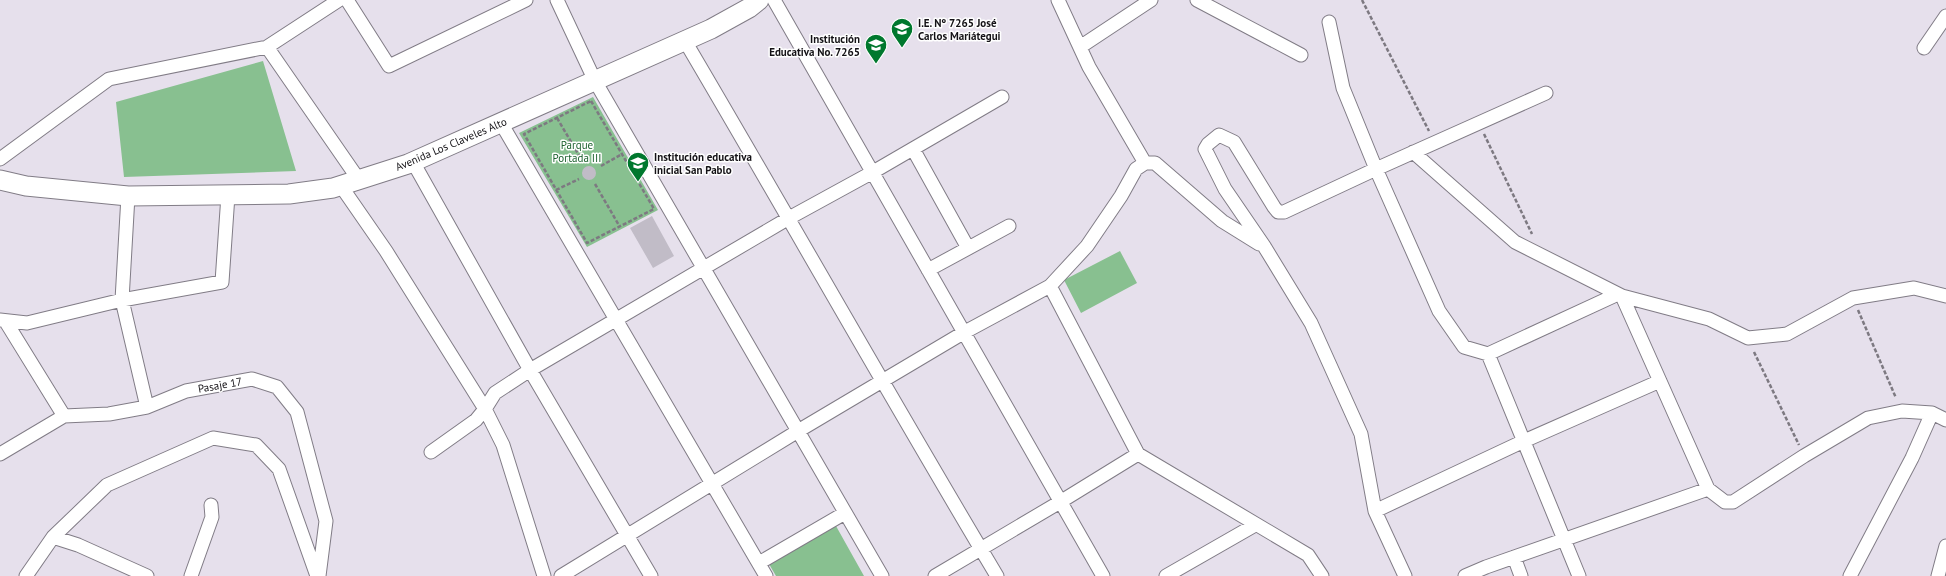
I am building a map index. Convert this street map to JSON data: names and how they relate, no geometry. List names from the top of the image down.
{
  "streets": {
    "street": ["Avenida Los Claveles Alto", "Pasaje 17"]
  },
  "parks": ["Parque Portada III"],
  "places": {
    "school or university": ["I.E. Nº 7265 José Carlos Mariátegui", "Institución Educativa No. 7265", "Institución educativa inicial San Pablo"]
  }
}
